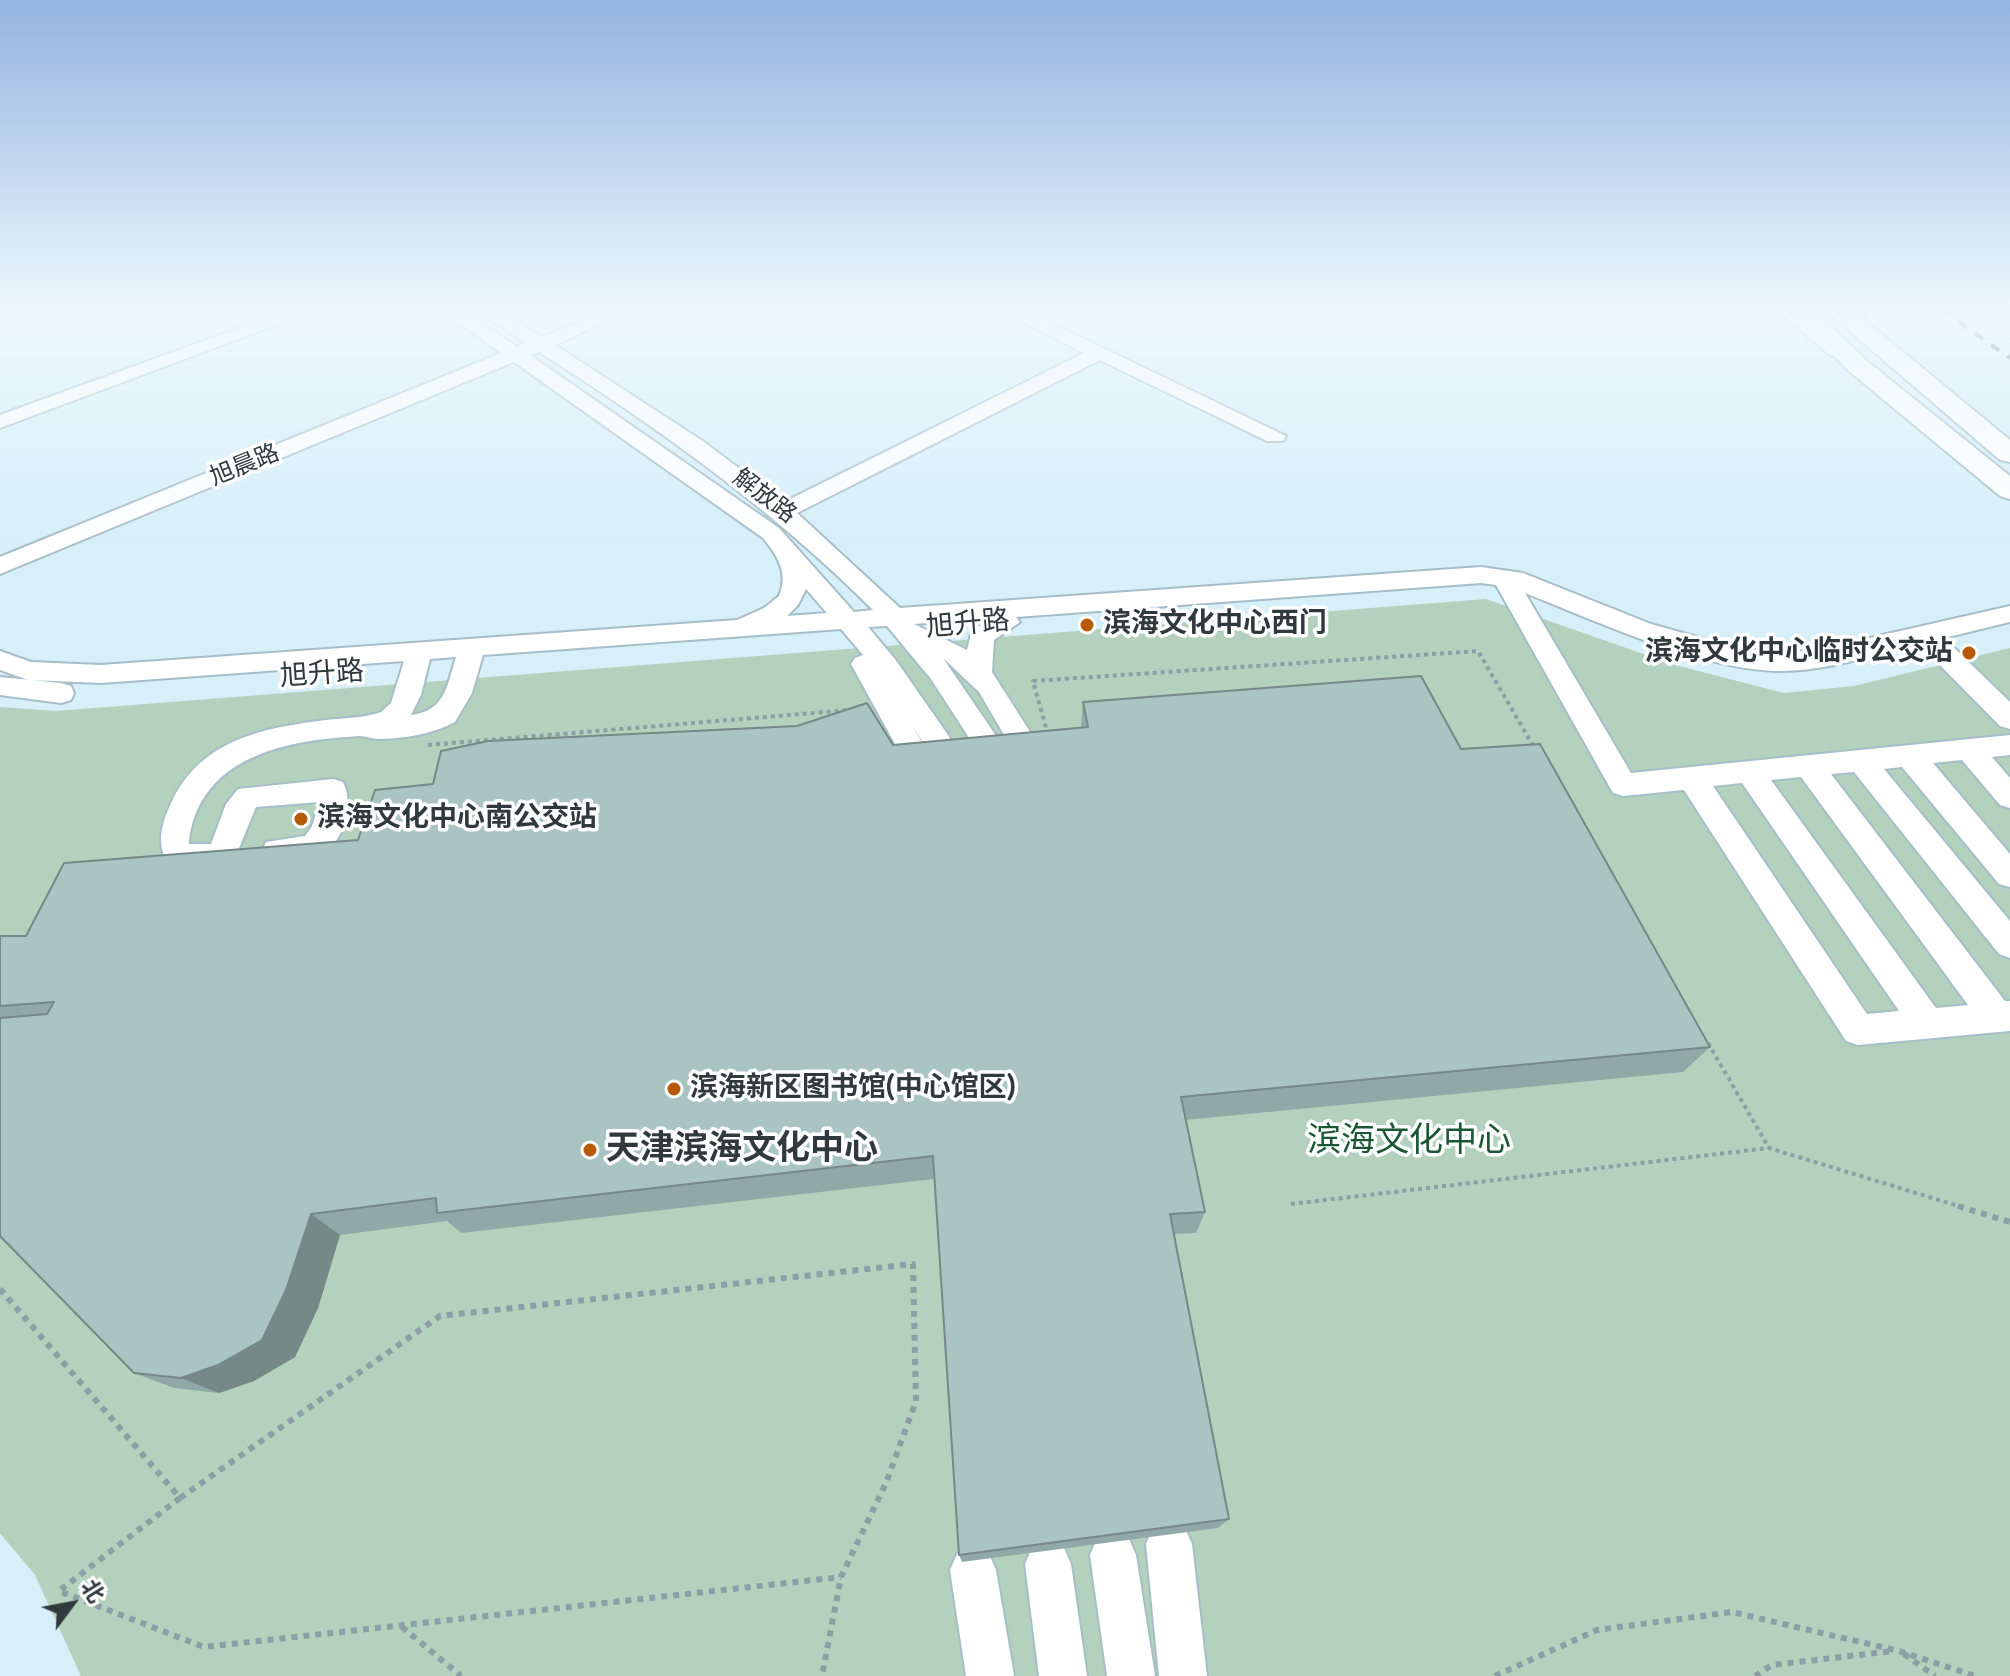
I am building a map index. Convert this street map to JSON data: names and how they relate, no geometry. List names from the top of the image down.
{
  "streets": {
    "street": ["旭晨路", "解放路", "旭升路"]
  },
  "crossings": [
    ["解放路", "旭升路"]
  ],
  "parks": ["滨海文化中心"],
  "places": [
    "滨海文化中心西门",
    "滨海文化中心临时公交站",
    "滨海文化中心南公交站",
    "滨海新区图书馆(中心馆区)",
    "天津滨海文化中心"
  ],
  "north": "top right"
}
